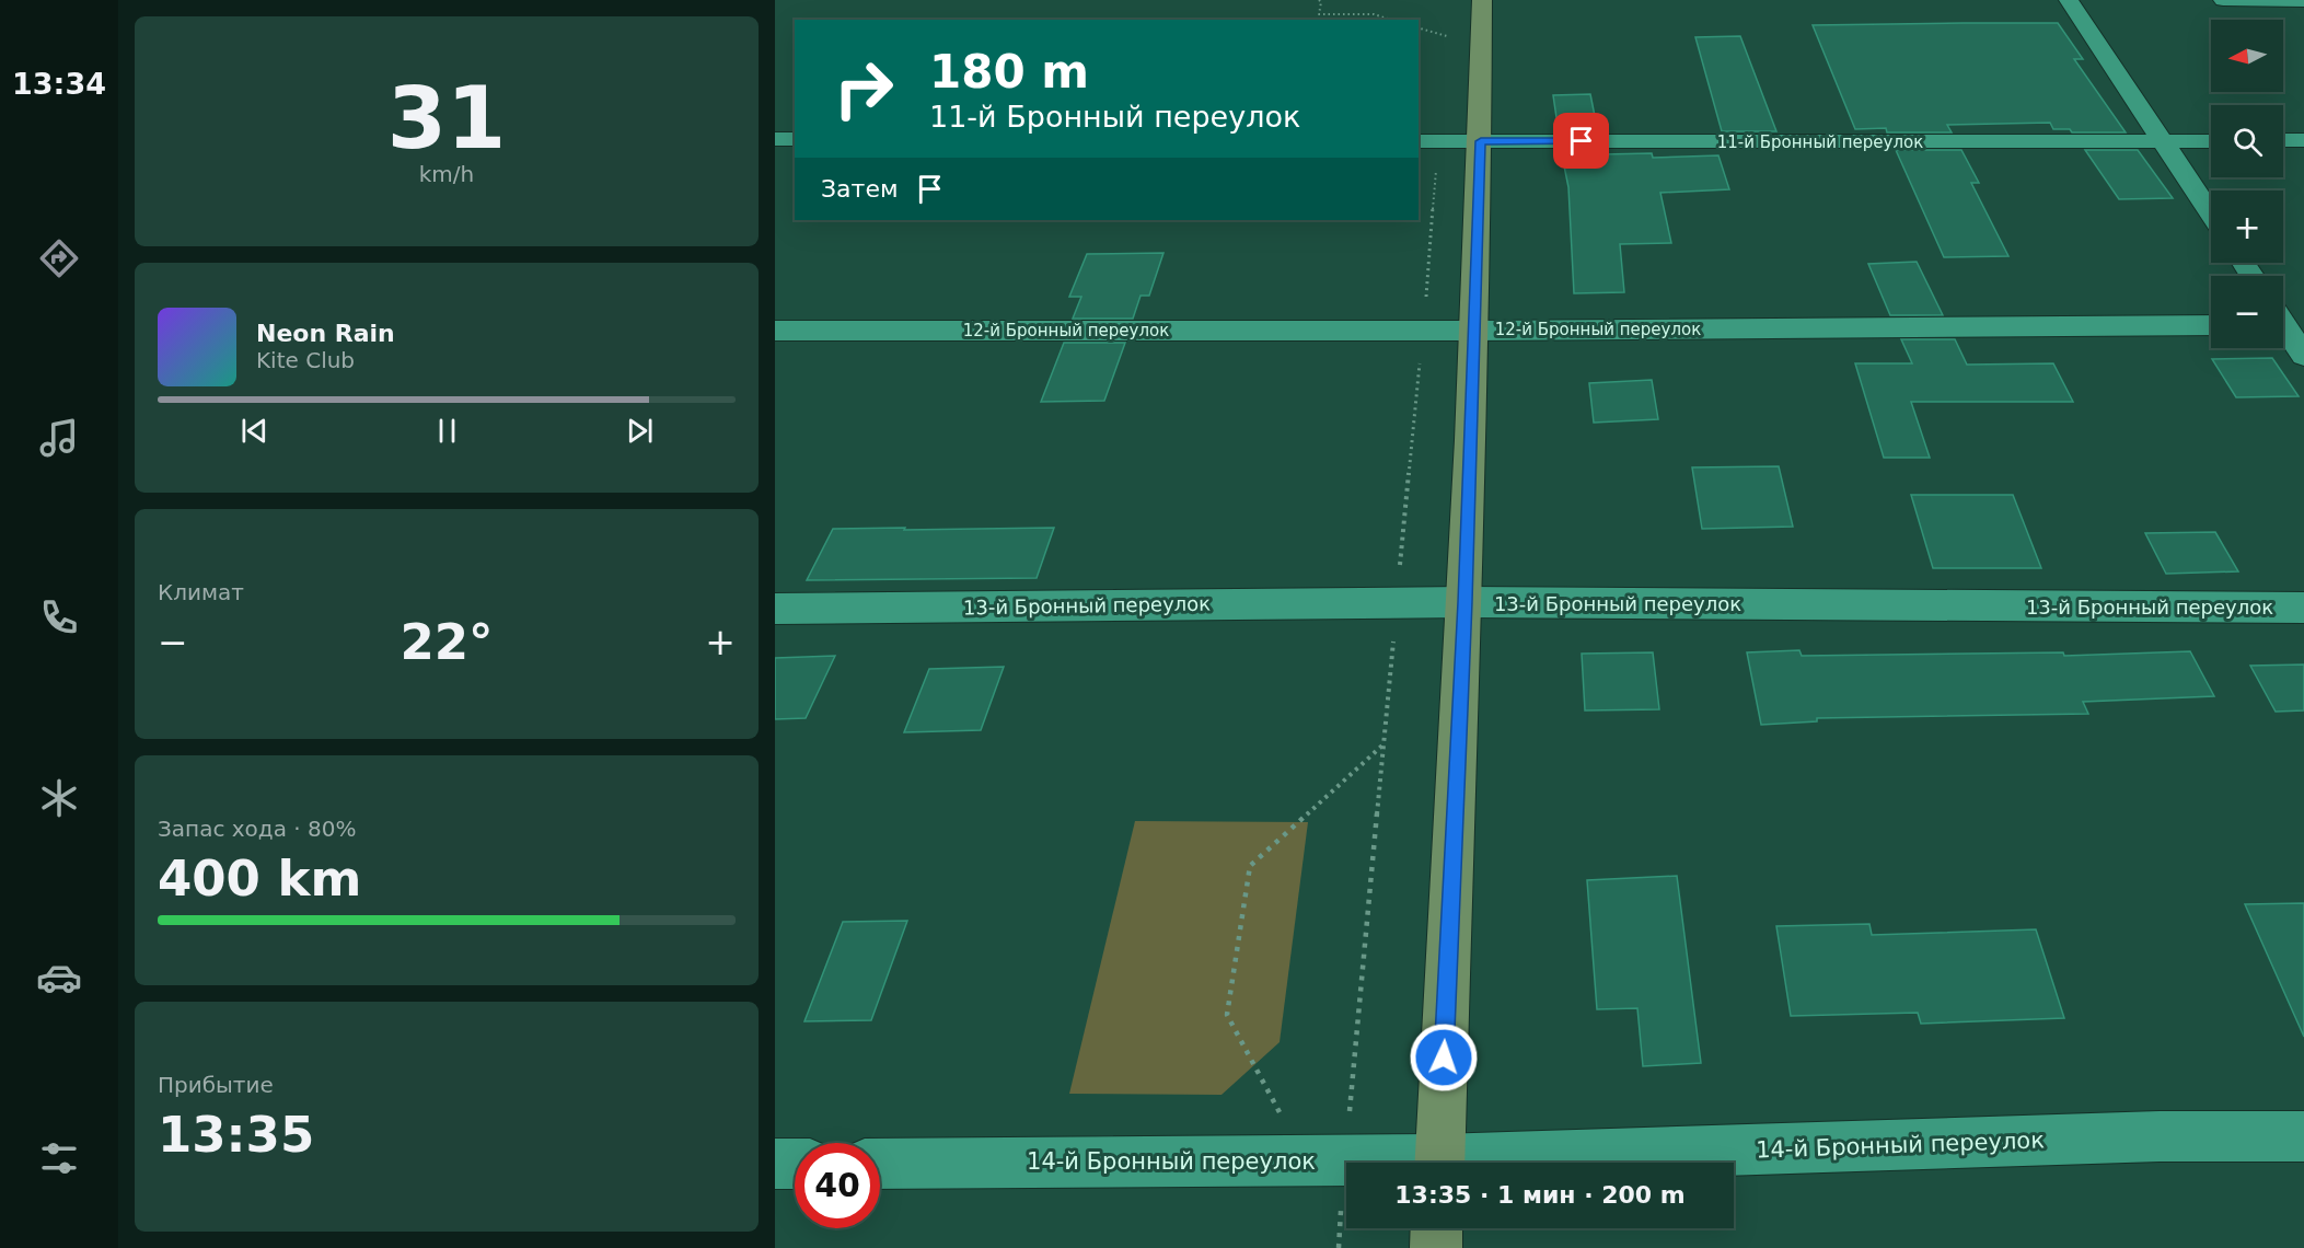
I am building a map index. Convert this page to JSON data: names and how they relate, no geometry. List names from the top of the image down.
{
  "streets": {
    "street": [
      "11-й Бронный переулок",
      "12-й Бронный переулок",
      "13-й Бронный переулок",
      "14-й Бронный переулок"
    ]
  },
  "north": "left",
  "page": {
    "tabs": "13:34",
    "tile": [
      ["31", "km/h"],
      "Климат",
      ["Запас хода · 80%", "400 km"],
      ["Прибытие", "13:35"]
    ],
    "map_buttons": ["+", "−"],
    "turn": ["180 m", "11-й Бронный переулок"],
    "then": "Затем",
    "song": ["Neon Rain", "Kite Club"],
    "heat": ["−", "22°", "+"],
    "limit": "40",
    "trip": "13:35 · 1 мин · 200 m"
  }
}
